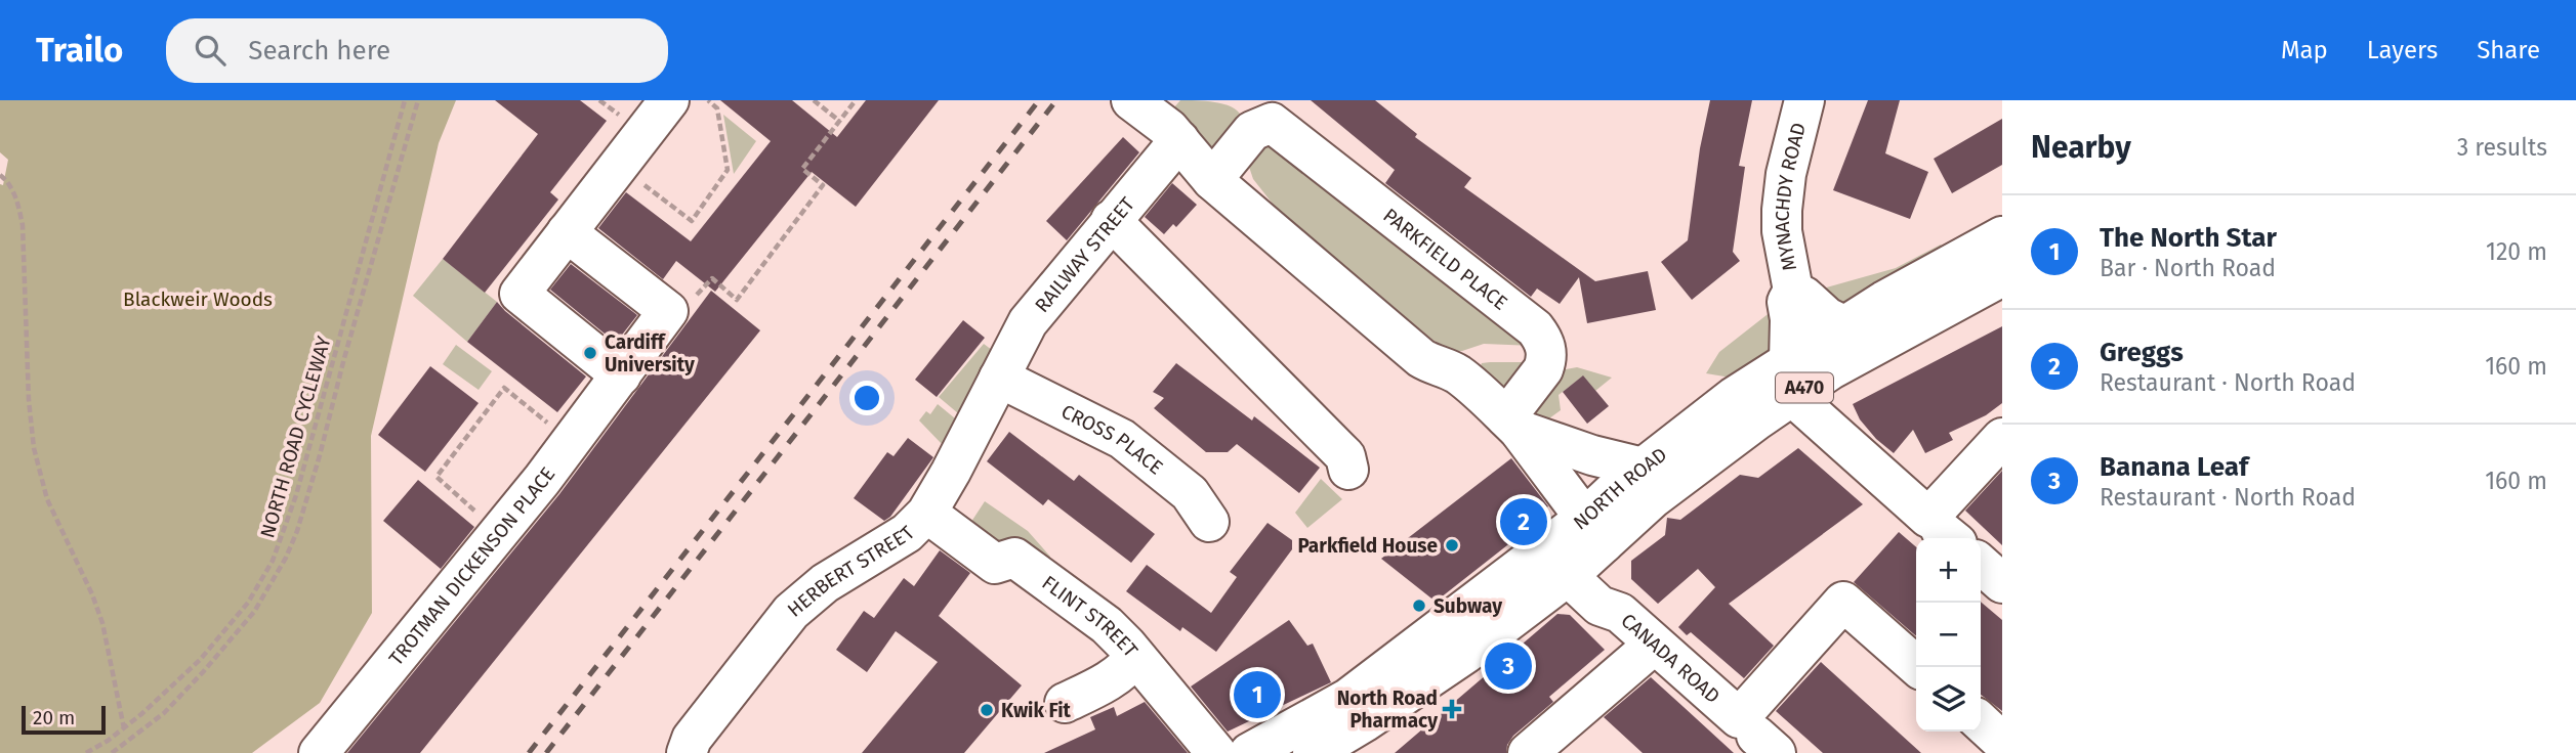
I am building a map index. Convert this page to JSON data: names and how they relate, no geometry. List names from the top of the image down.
{
  "streets": {
    "street": [
      "MYNACHDY ROAD",
      "RAILWAY STREET",
      "PARKFIELD PLACE",
      "A470",
      "CROSS PLACE",
      "NORTH ROAD",
      "TROTMAN DICKENSON PLACE",
      "HERBERT STREET",
      "FLINT STREET",
      "CANADA ROAD"
    ],
    "path": ["NORTH ROAD CYCLEWAY"]
  },
  "crossings": [
    ["MYNACHDY ROAD", "NORTH ROAD"],
    ["RAILWAY STREET", "CROSS PLACE"],
    ["RAILWAY STREET", "HERBERT STREET"],
    ["CROSS PLACE", "HERBERT STREET"],
    ["NORTH ROAD", "CANADA ROAD"]
  ],
  "parks": ["Blackweir Woods"],
  "places": {
    "other": [
      "Cardiff University",
      "Parkfield House",
      "Subway",
      "Kwik Fit"
    ],
    "health": ["North Road Pharmacy"]
  },
  "scale_bar": "20 m",
  "page": {
    "header": "Trailo",
    "search": "Search here",
    "nav": ["Map", "Layers", "Share"],
    "heading": ["Nearby", "3 results"],
    "list": [
      {
        "mark": "1",
        "name": "The North Star",
        "note": "Bar · North Road",
        "value": "120 m"
      },
      {
        "mark": "2",
        "name": "Greggs",
        "note": "Restaurant · North Road",
        "value": "160 m"
      },
      {
        "mark": "3",
        "name": "Banana Leaf",
        "note": "Restaurant · North Road",
        "value": "160 m"
      }
    ],
    "pins": ["2", "3", "1"],
    "map_buttons": ["+", "−"],
    "scale": "20 m"
  }
}
